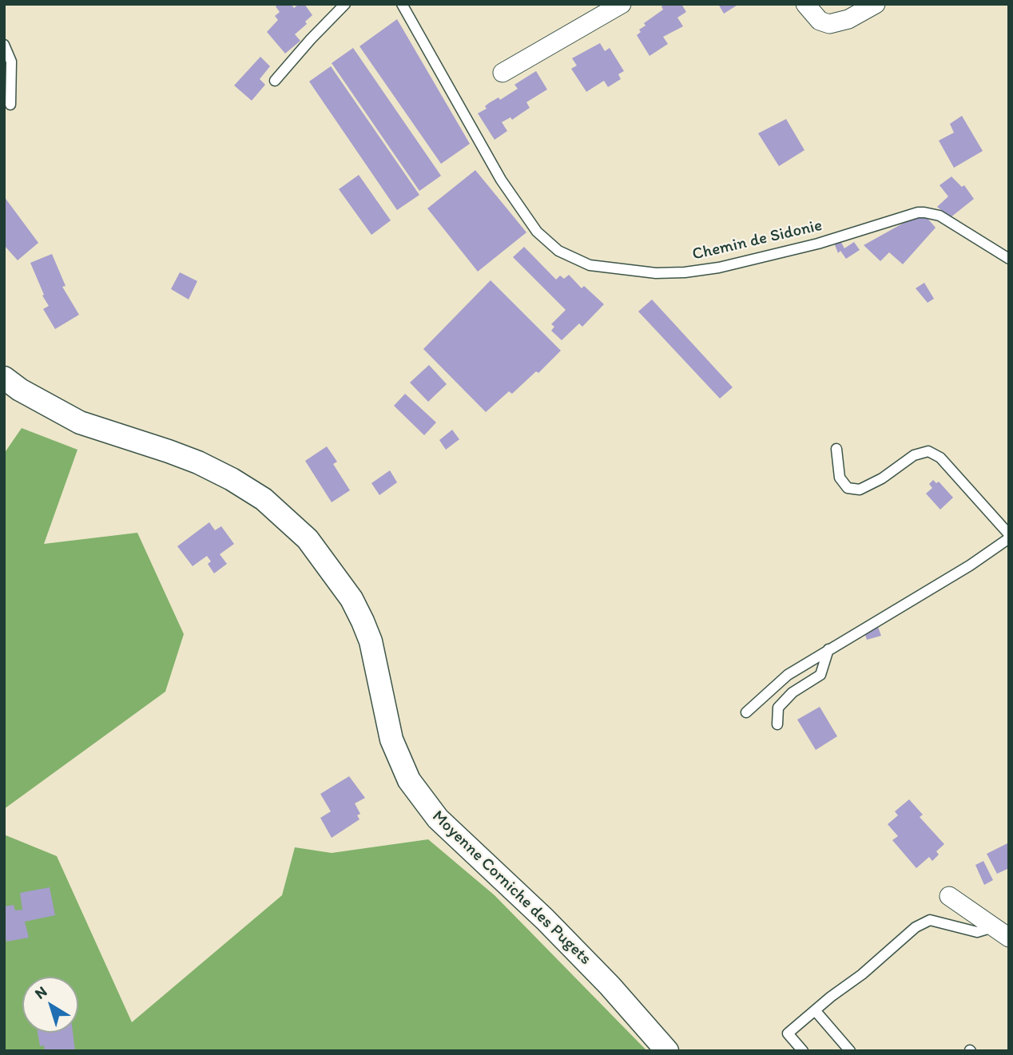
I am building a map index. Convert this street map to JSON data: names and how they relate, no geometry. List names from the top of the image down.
{
  "streets": {
    "street": ["Moyenne Corniche des Pugets"],
    "lane": ["Chemin de Sidonie"]
  },
  "north": "top left"
}
